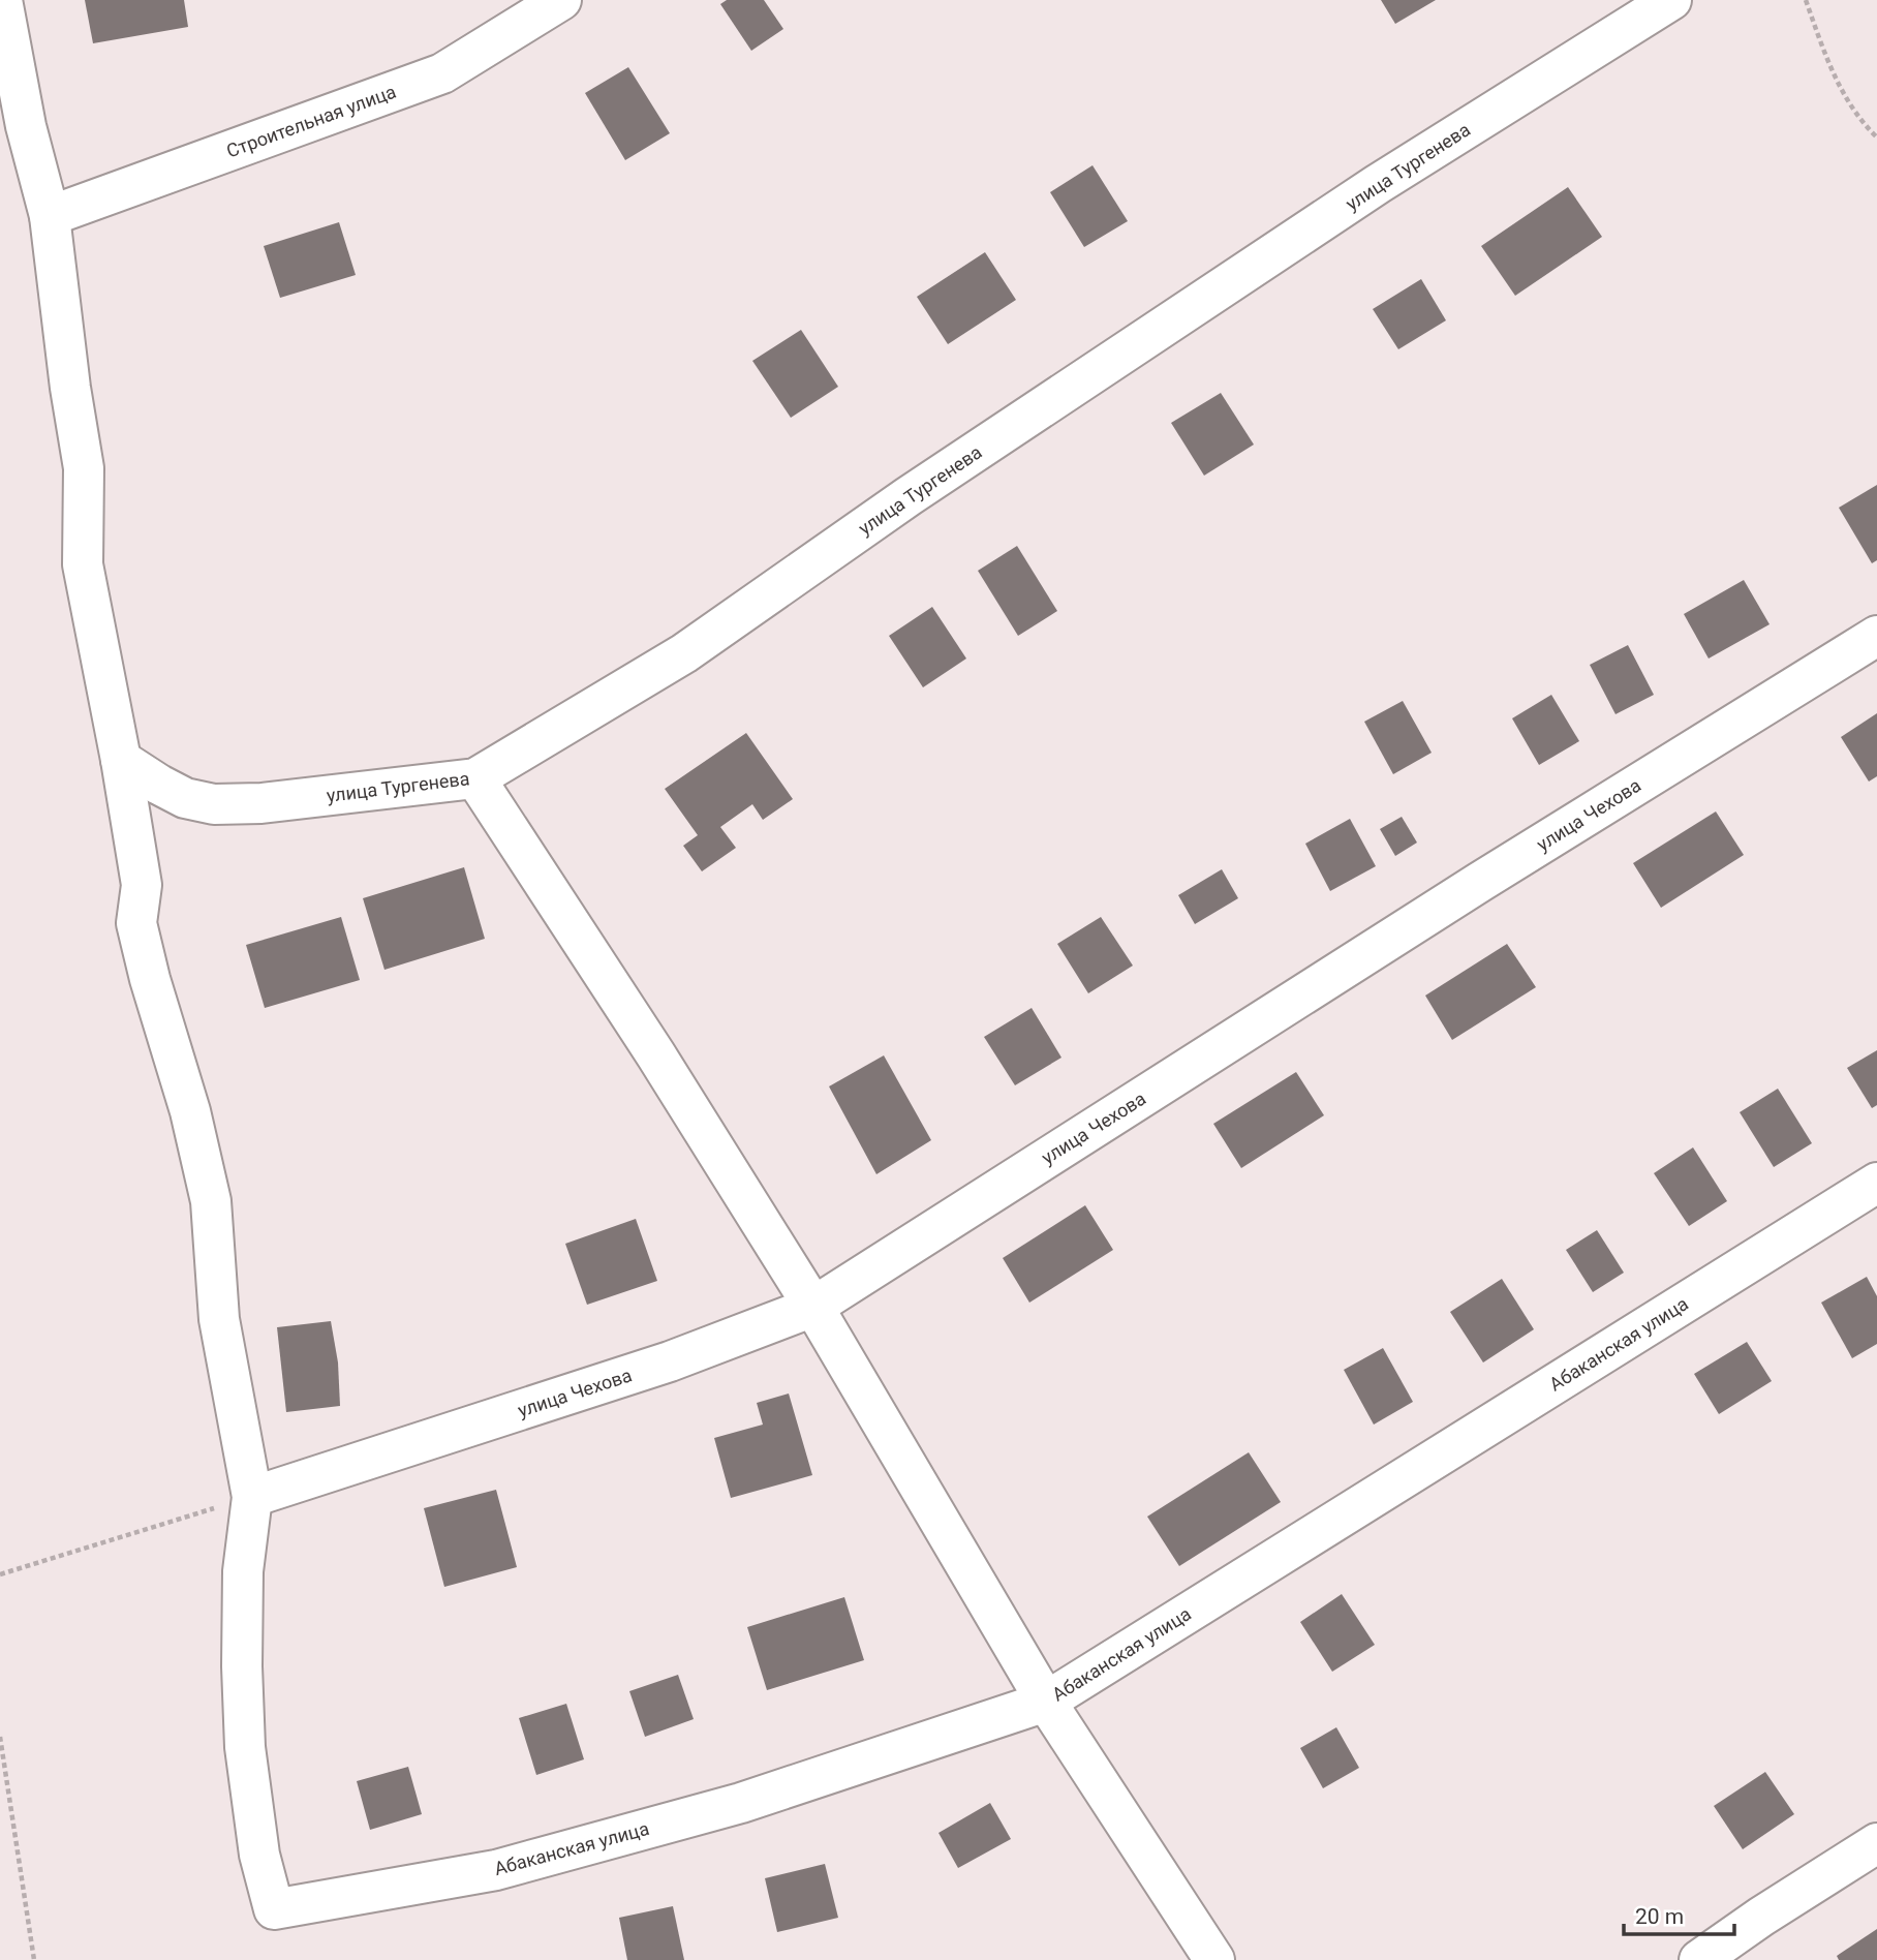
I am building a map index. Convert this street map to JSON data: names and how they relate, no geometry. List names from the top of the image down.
{
  "streets": {
    "street": [
      "Строительная улица",
      "улица Тургенева",
      "улица Чехова",
      "Абаканская улица"
    ]
  },
  "crossings": [
    ["улица Чехова", "Абаканская улица"]
  ],
  "scale_bar": "20 m"
}
